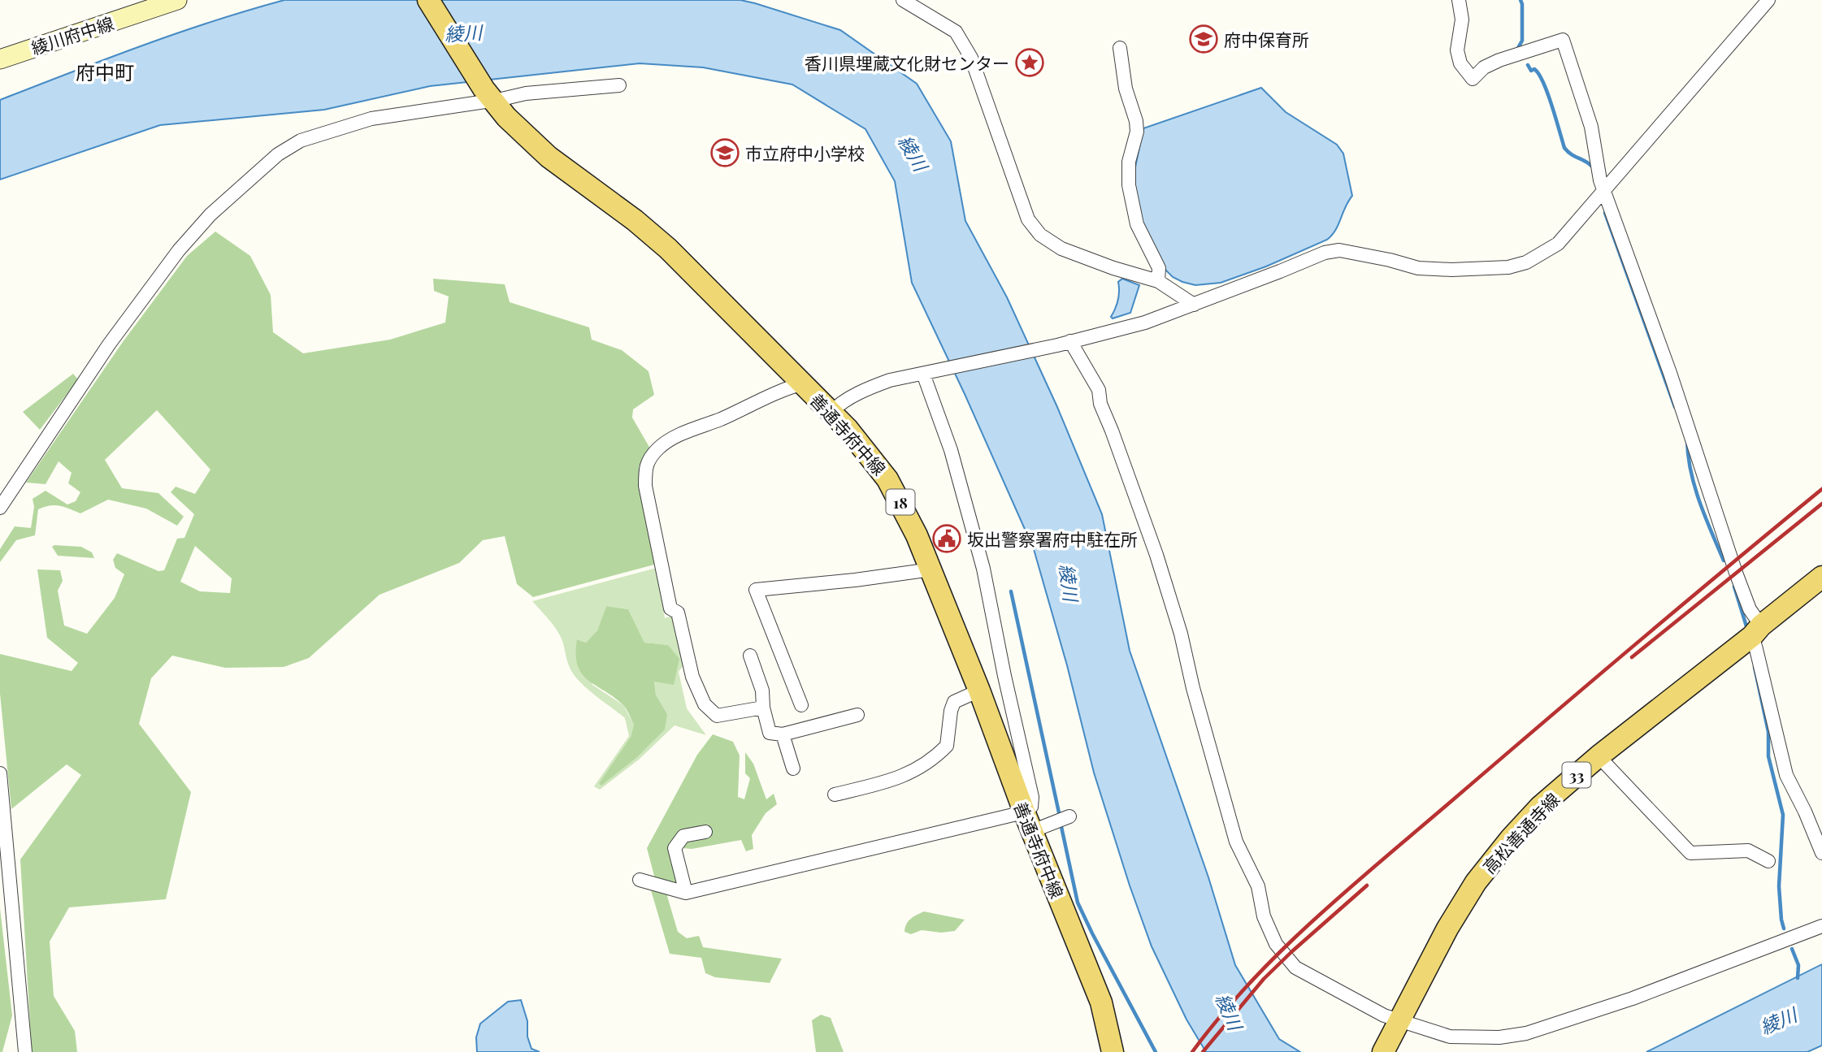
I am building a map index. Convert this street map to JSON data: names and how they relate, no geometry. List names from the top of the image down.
{
  "streets": {
    "main road": [
      "綾川府中線",
      "善通寺府中線",
      "18",
      "33",
      "高松善通寺線"
    ]
  },
  "districts": ["府中町"],
  "water": ["綾川"],
  "places": {
    "school or university": ["府中保育所", "市立府中小学校"],
    "place": ["香川県埋蔵文化財センター"],
    "public building": ["坂出警察署府中駐在所"]
  }
}
